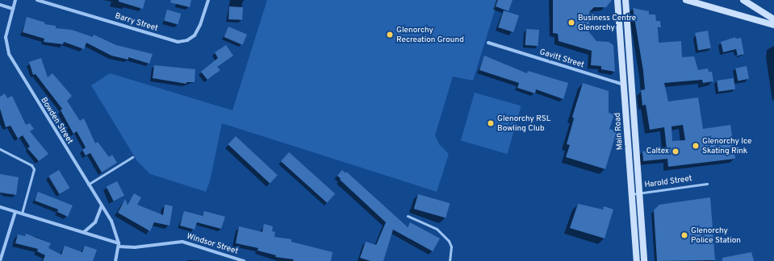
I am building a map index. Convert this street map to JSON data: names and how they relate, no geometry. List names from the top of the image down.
{
  "streets": {
    "main road": ["Main Road"],
    "street": [
      "Barry Street",
      "Gavitt Street",
      "Bowden Street",
      "Windsor Street"
    ],
    "lane": ["Harold Street"]
  },
  "crossings": [
    ["Gavitt Street", "Main Road"],
    ["Bowden Street", "Windsor Street"],
    ["Main Road", "Harold Street"]
  ],
  "places": [
    "Business Centre Glenorchy",
    "Glenorchy Recreation Ground",
    "Glenorchy RSL Bowling Club",
    "Glenorchy Ice Skating Rink",
    "Caltex",
    "Glenorchy Police Station"
  ]
}
